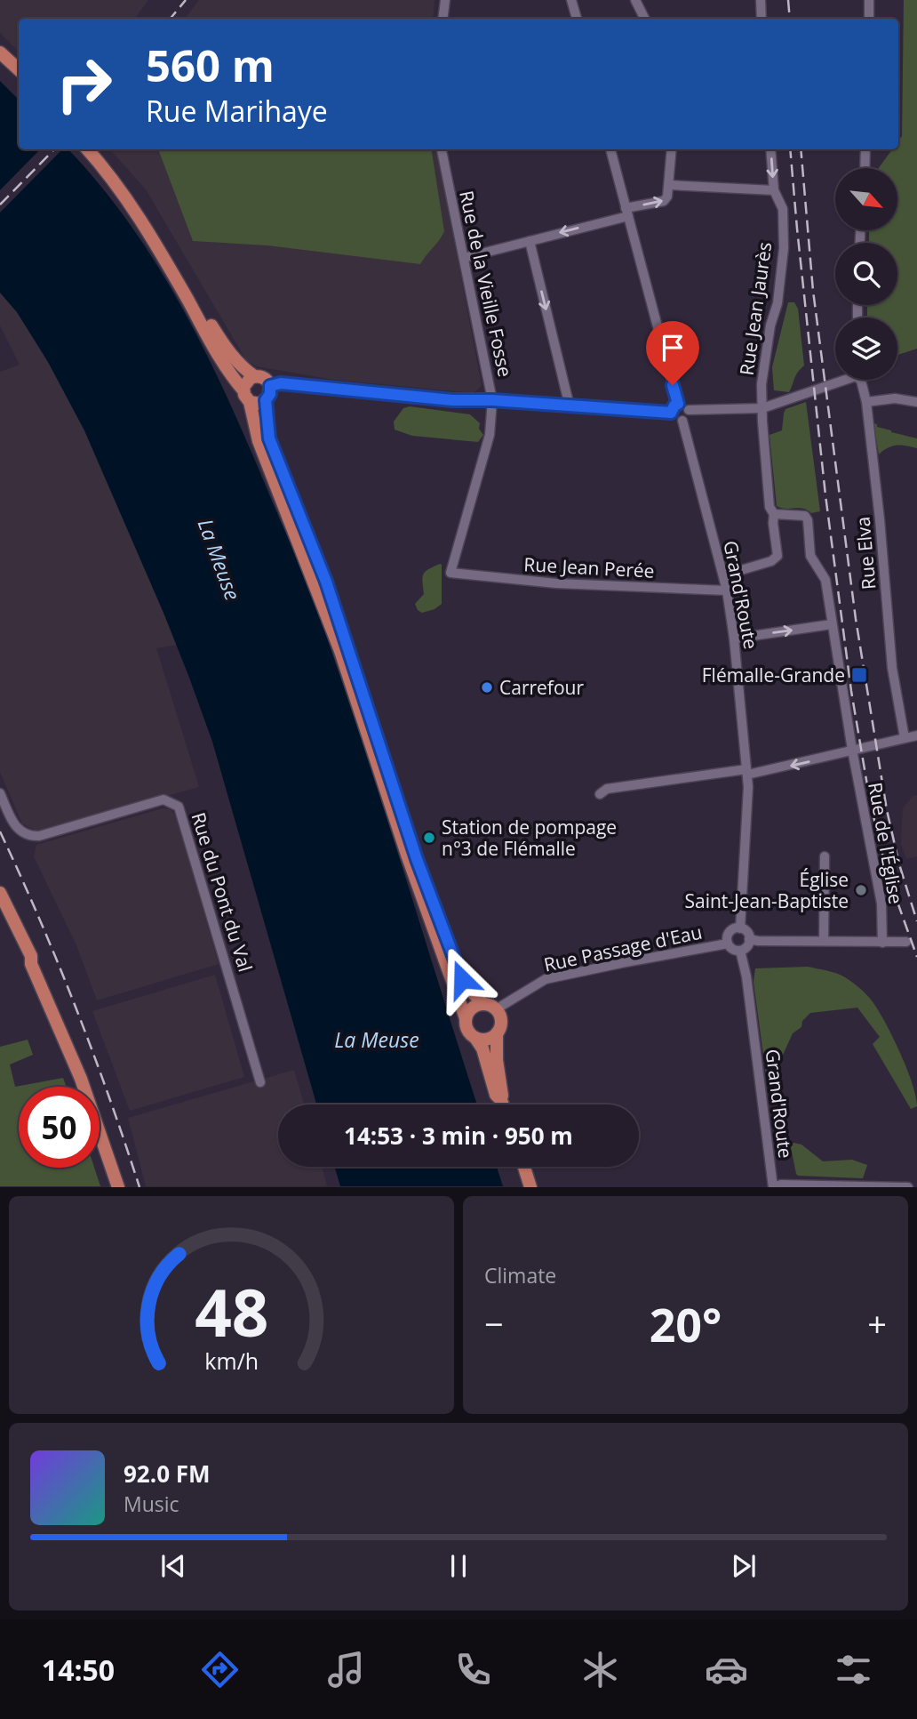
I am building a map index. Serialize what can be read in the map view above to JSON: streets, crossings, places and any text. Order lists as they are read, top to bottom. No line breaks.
{"streets":{"street":["Rue de la Vieille Fosse","Rue Jean Jaurès","Rue Elva","Rue Jean Perée","Grand'Route","Rue de l'Église","Rue du Pont du Val","Rue Passage d'Eau"]},"crossings":[["Rue de la Vieille Fosse","Rue Jean Perée"],["Rue Jean Jaurès","Grand'Route"],["Rue Jean Perée","Grand'Route"],["Grand'Route","Rue Passage d'Eau"]],"water":["La Meuse"],"places":{"transit":["Flémalle-Grande"],"other":["Carrefour","Station de pompage n°3 de Flémalle","Église Saint-Jean-Baptiste"]},"north":"bottom right","page":{"turn":["560 m","Rue Marihaye"],"limit":"50","trip":"14:53 · 3 min · 950 m","tile":"Climate","heat":["−","20°","+"],"song":["92.0 FM","Music"],"tabs":"14:50","gauge":["48","km/h"]}}
